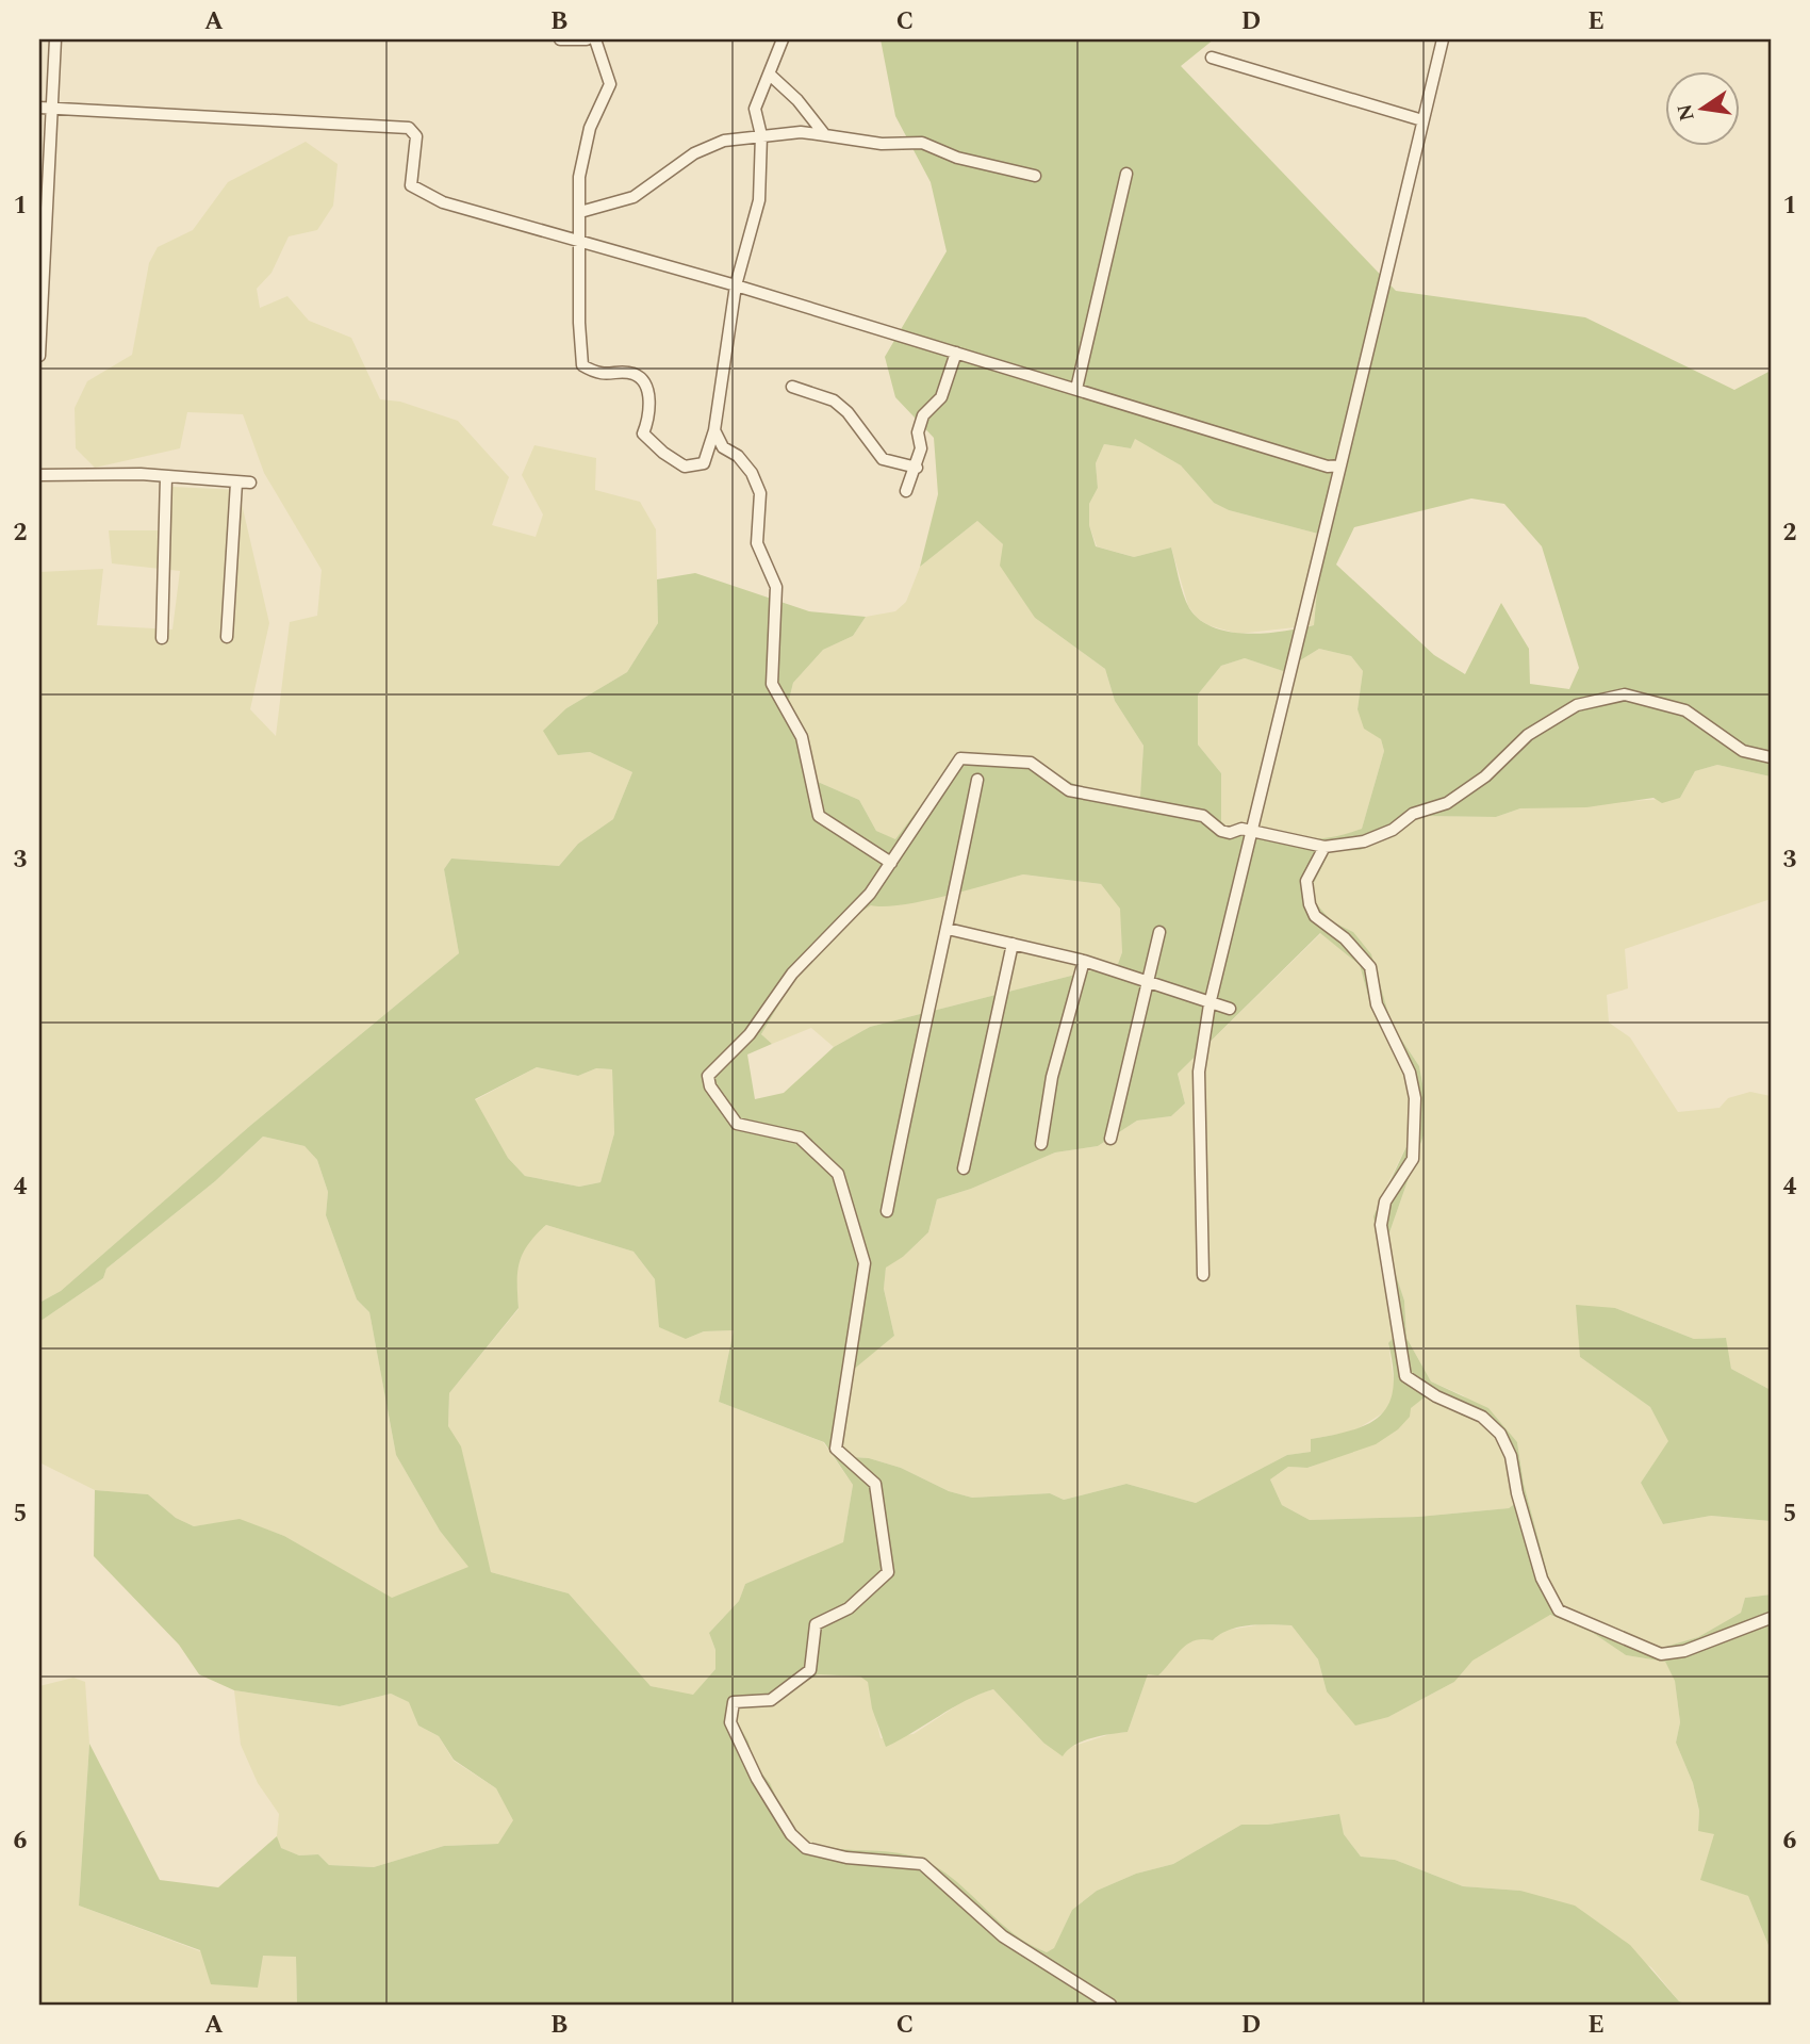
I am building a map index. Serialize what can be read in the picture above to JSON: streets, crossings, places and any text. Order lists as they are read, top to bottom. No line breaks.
{"north":"left","grid":{"columns":["A","B","C","D","E"],"rows":["1","2","3","4","5","6"]}}
